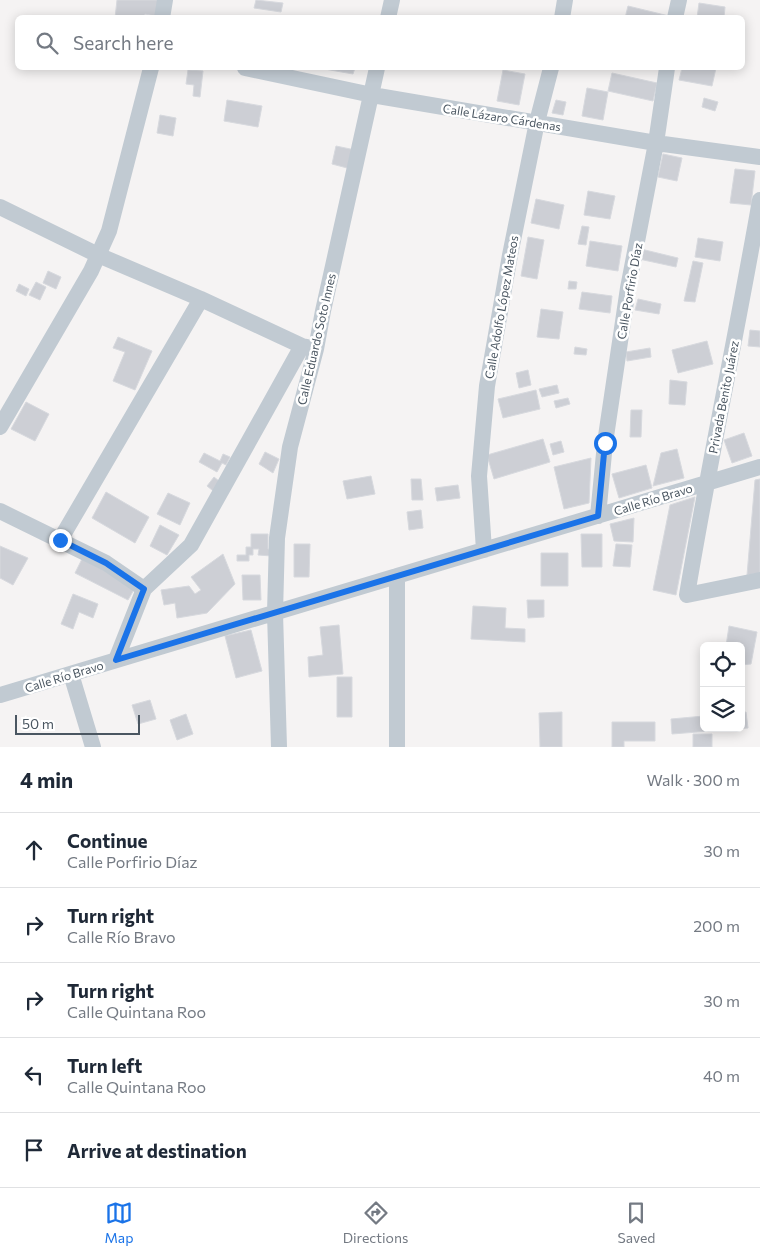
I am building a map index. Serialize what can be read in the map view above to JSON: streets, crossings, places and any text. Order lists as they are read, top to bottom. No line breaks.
{"streets":{"street":["Calle Lázaro Cárdenas","Calle Porfirio Díaz","Calle Adolfo López Mateos","Calle Eduardo Soto Innes","Privada Benito Juárez","Calle Río Bravo"]},"crossings":[["Calle Lázaro Cárdenas","Calle Porfirio Díaz"],["Calle Lázaro Cárdenas","Calle Adolfo López Mateos"],["Calle Lázaro Cárdenas","Calle Eduardo Soto Innes"],["Calle Porfirio Díaz","Calle Río Bravo"],["Calle Adolfo López Mateos","Calle Río Bravo"],["Calle Eduardo Soto Innes","Calle Río Bravo"],["Privada Benito Juárez","Calle Río Bravo"]],"scale_bar":"50 m","page":{"search":"Search here","scale":"50 m","heading":["4 min","Walk · 300 m"],"list":[["Continue","Calle Porfirio Díaz","30 m"],["Turn right","Calle Río Bravo","200 m"],["Turn right","Calle Quintana Roo","30 m"],["Turn left","Calle Quintana Roo","40 m"],"Arrive at destination"],"nav":["Map","Directions","Saved"]}}
